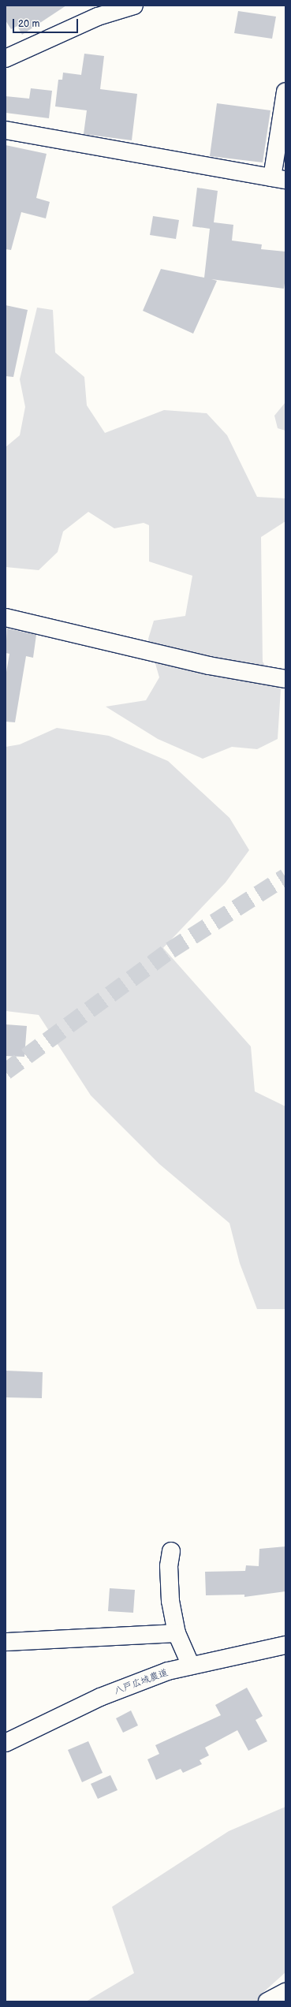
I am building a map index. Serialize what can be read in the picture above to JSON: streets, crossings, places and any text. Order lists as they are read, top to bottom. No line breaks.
{"streets":{"street":["八戸広域農道"]},"scale_bar":"20 m"}
